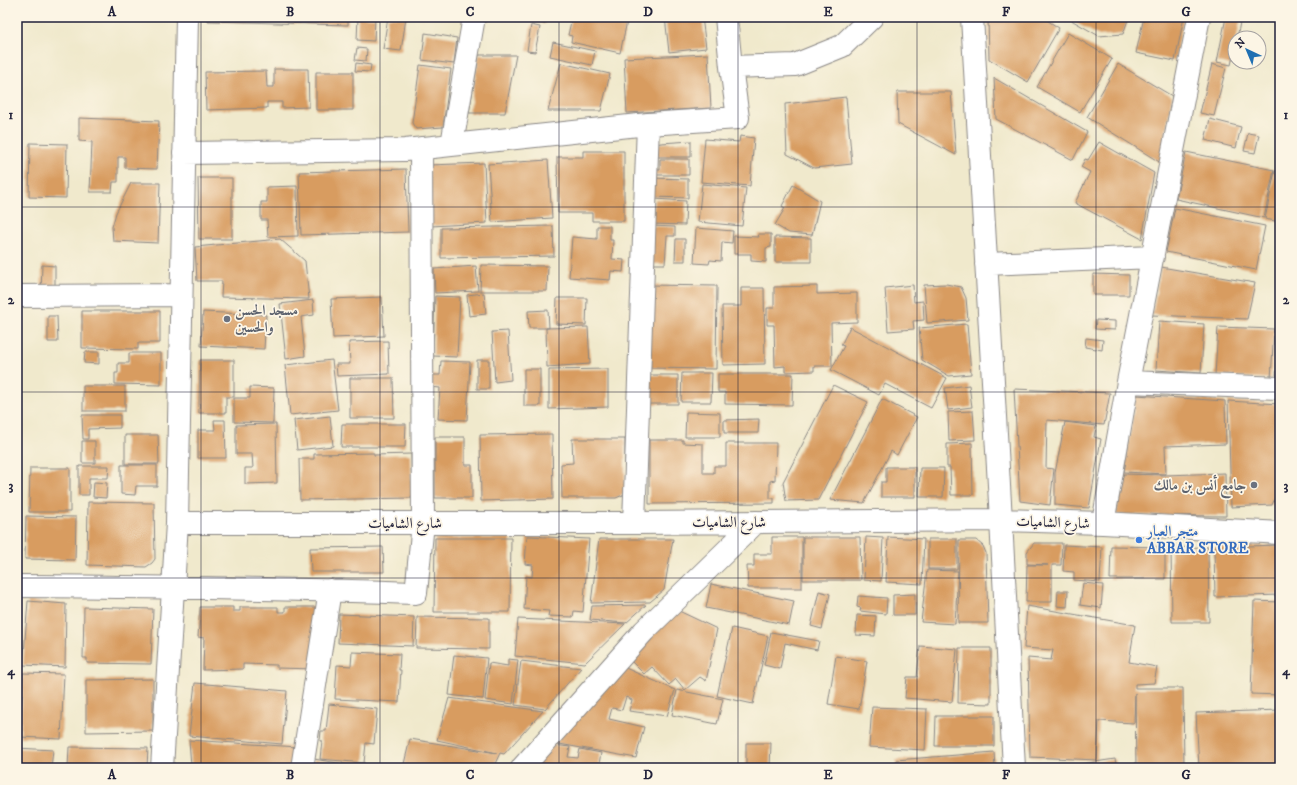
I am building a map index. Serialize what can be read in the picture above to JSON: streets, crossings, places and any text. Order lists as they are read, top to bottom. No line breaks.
{"streets":{"street":["شارع الشاميات"]},"places":["مسجد الحسن والحسين","جامع أنس بن مالك","متجر العبار ABBAR STORE"],"north":"top left","grid":{"columns":["A","B","C","D","E","F","G"],"rows":["1","2","3","4"]}}
